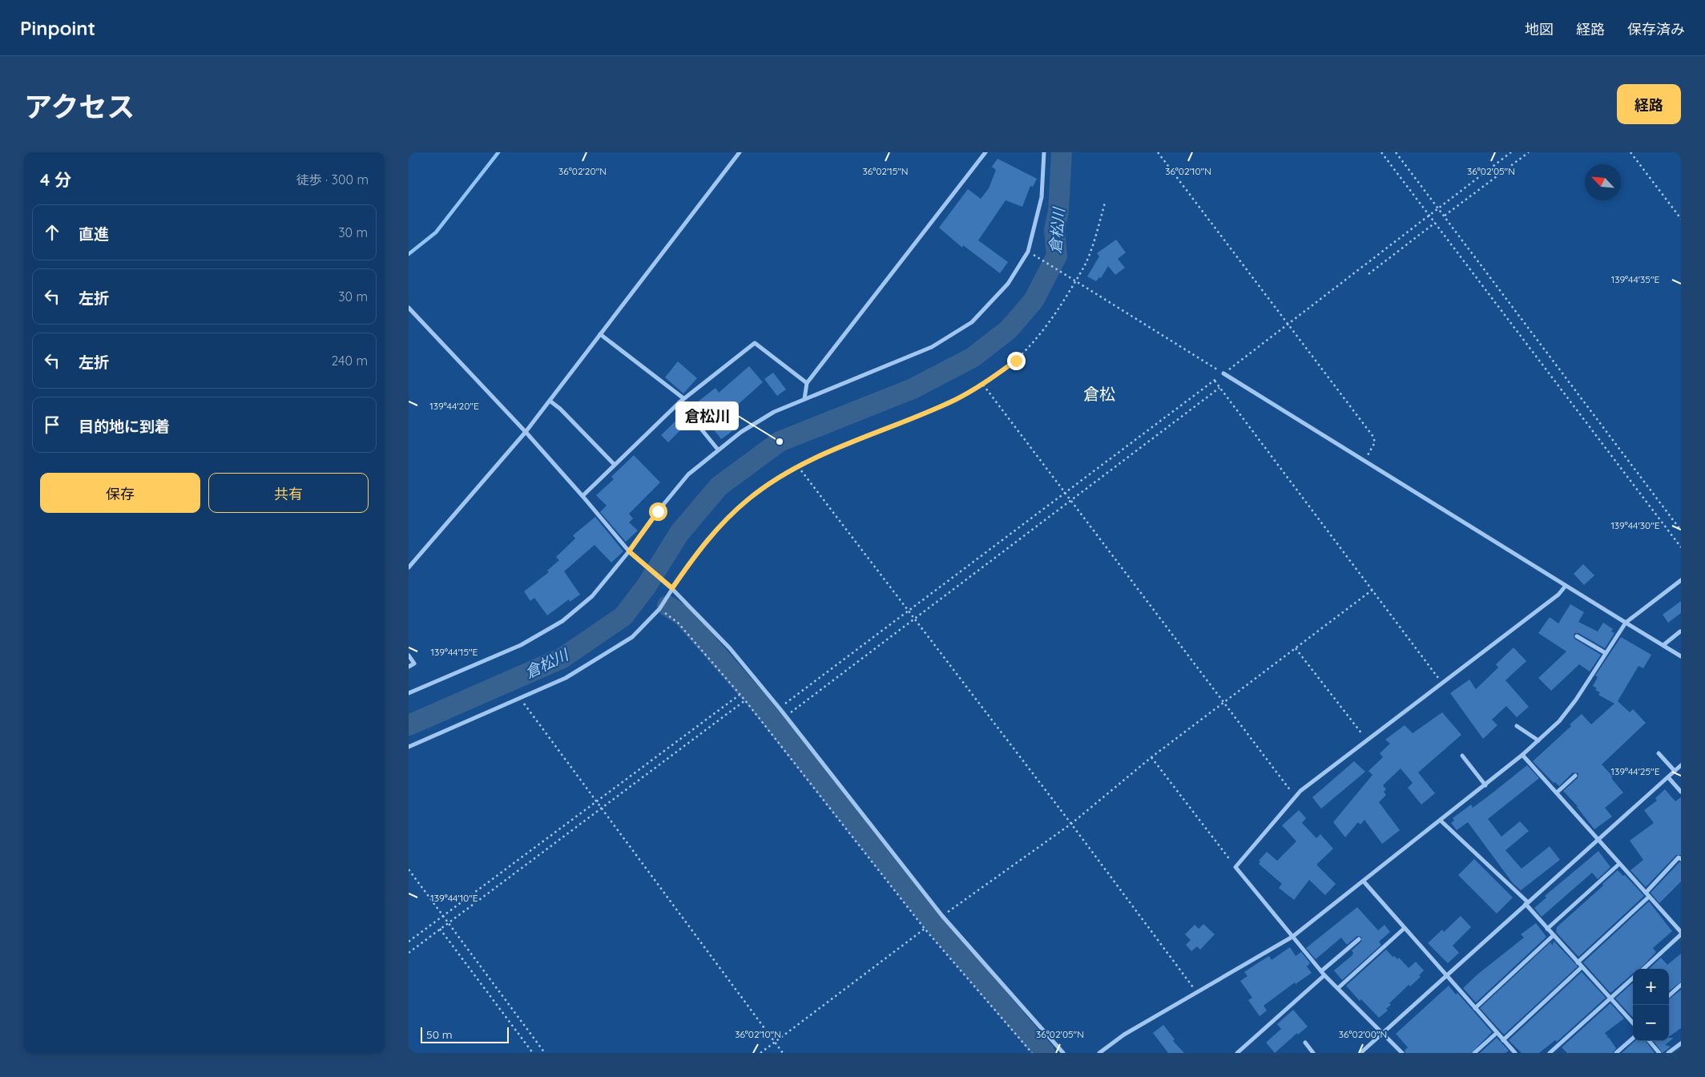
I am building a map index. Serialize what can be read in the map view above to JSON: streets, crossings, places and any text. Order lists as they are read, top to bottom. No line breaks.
{"districts":["倉松"],"water":["倉松川"],"places":["倉松川"],"scale_bar":"50 m","north":"top left","page":{"header":"Pinpoint","nav":["地図","経路","保存済み"],"title":"アクセス","buttons":["経路",["保存","共有"]],"heading":["4 分","徒歩 · 300 m"],"list":[["直進","30 m"],["左折","30 m"],["左折","240 m"],"目的地に到着"],"map_buttons":["+","−"],"scale":"50 m"},"coordinates":["36°02'20\"N","36°02'15\"N","36°02'10\"N","36°02'05\"N","139°44'35\"E","139°44'20\"E","139°44'30\"E","139°44'15\"E","139°44'25\"E","139°44'10\"E","36°02'00\"N"]}
